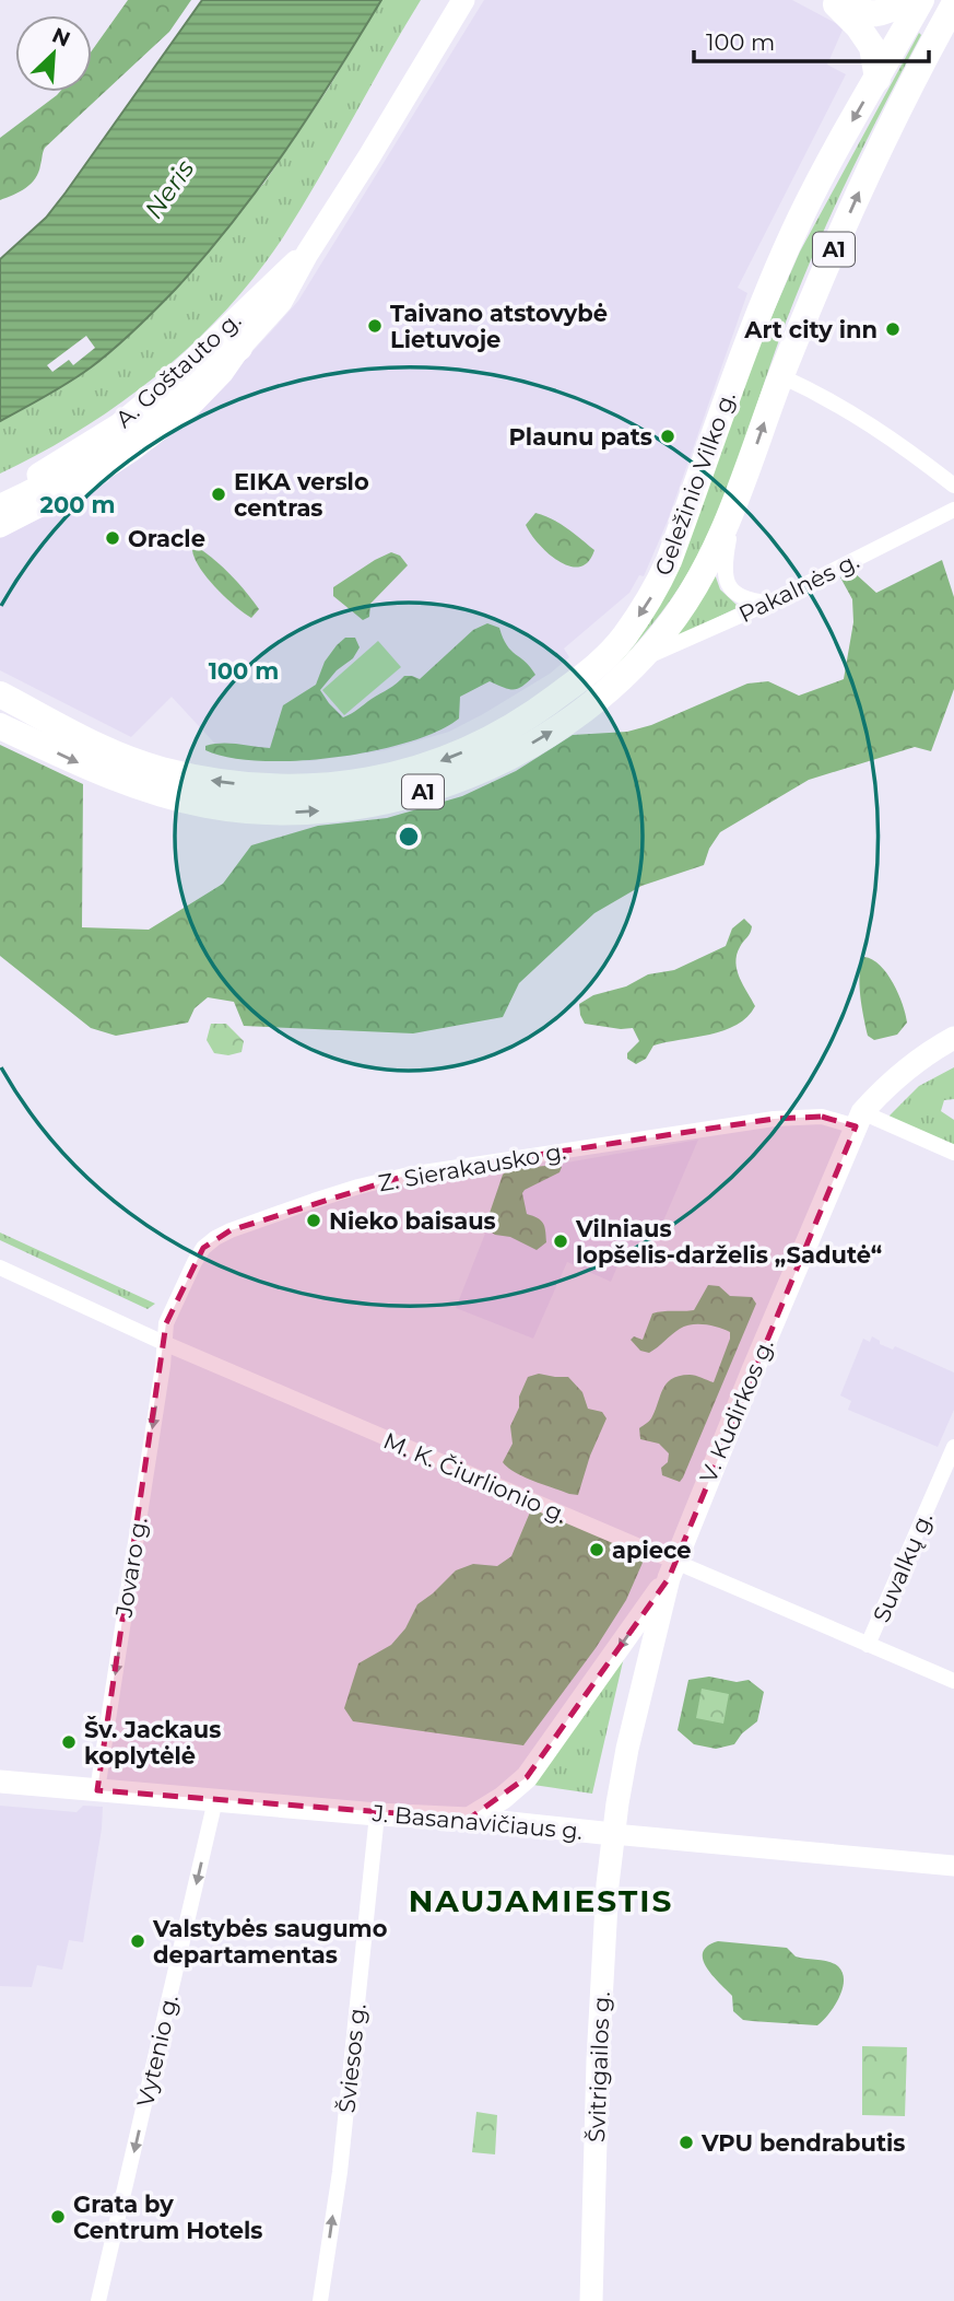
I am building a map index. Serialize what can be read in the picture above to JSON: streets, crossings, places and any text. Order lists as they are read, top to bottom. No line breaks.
{"streets":{"highway":["A1","Geležinio Vilko g."],"main road":["A. Goštauto g.","V. Kudirkos g.","J. Basanavičiaus g.","Švitrigailos g."],"street":["Pakalnės g.","Z. Sierakausko g.","M. K. Čiurlionio g.","Jovaro g.","Suvalkų g.","Vytenio g.","Šviesos g."]},"crossings":[["Geležinio Vilko g.","Pakalnės g."],["Z. Sierakausko g.","V. Kudirkos g."],["Z. Sierakausko g.","M. K. Čiurlionio g."],["Z. Sierakausko g.","Jovaro g."],["V. Kudirkos g.","M. K. Čiurlionio g."],["V. Kudirkos g.","J. Basanavičiaus g."],["V. Kudirkos g.","Švitrigailos g."],["M. K. Čiurlionio g.","Jovaro g."],["M. K. Čiurlionio g.","Suvalkų g."],["Jovaro g.","J. Basanavičiaus g."],["J. Basanavičiaus g.","Vytenio g."],["J. Basanavičiaus g.","Šviesos g."],["J. Basanavičiaus g.","Švitrigailos g."]],"one_way":["Jovaro g.","Vytenio g.","Šviesos g."],"districts":["NAUJAMIESTIS"],"water":["Neris"],"places":["Taivano atstovybė Lietuvoje","Art city inn","Plaunu pats","EIKA verslo centras","Oracle","Nieko baisaus","Vilniaus lopšelis-darželis „Sadutė“","apiece","Šv. Jackaus koplytėlė","Valstybės saugumo departamentas","VPU bendrabutis","Grata by Centrum Hotels"],"scale_bar":"100 m","north":"top right","rings":["200 m","100 m"]}
